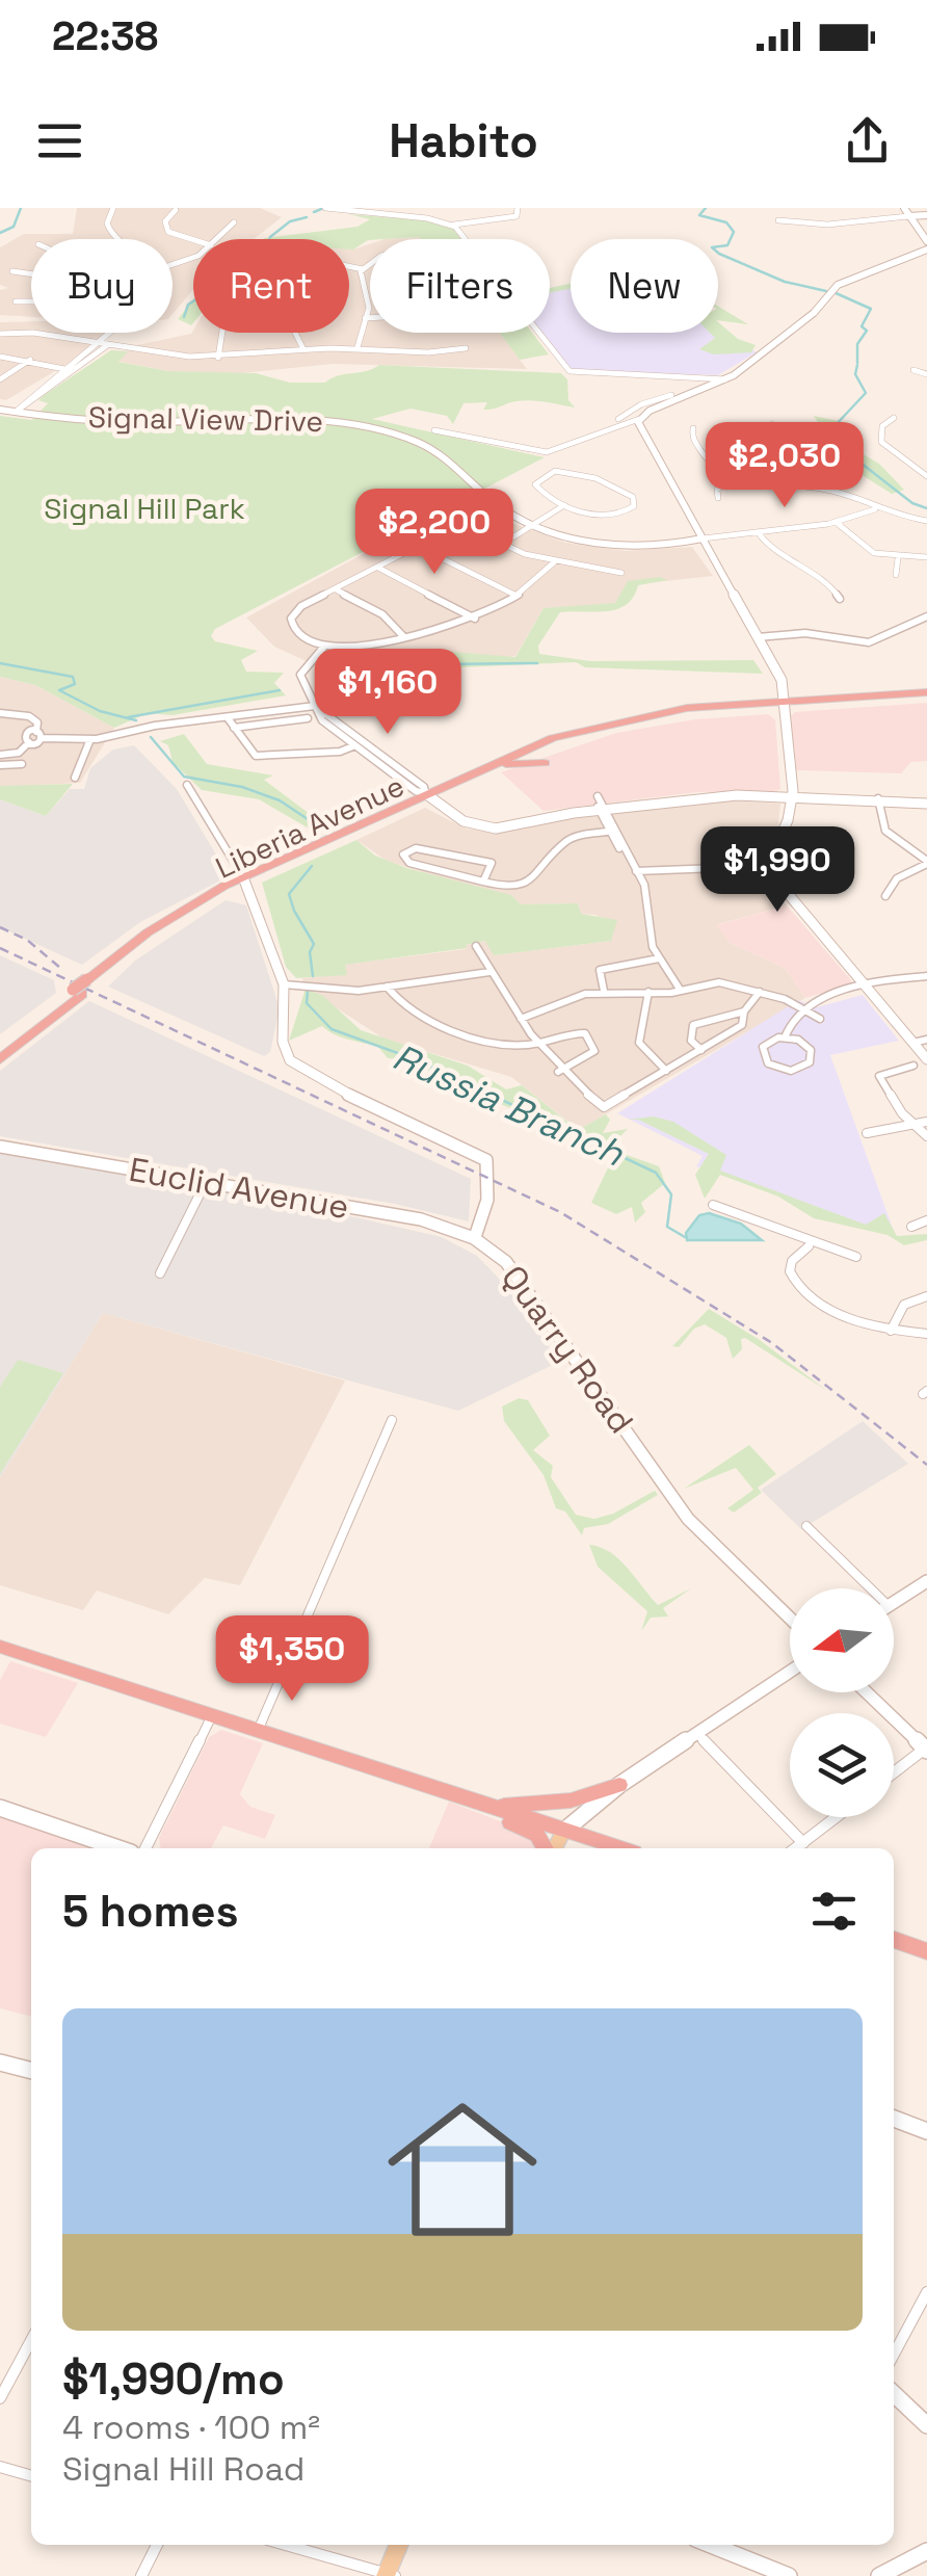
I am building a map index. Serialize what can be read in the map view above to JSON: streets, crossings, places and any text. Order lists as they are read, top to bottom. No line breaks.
{"streets":{"highway":["Liberia Avenue"],"main road":["Signal View Drive","Euclid Avenue","Quarry Road"]},"crossings":[["Liberia Avenue","Quarry Road"],["Euclid Avenue","Quarry Road"]],"water":["Russia Branch"],"parks":["Signal Hill Park"],"north":"left","page":{"status":"22:38","header":"Habito","chip":["Buy","Rent","Filters","New"],"price":["$2,030","$2,200","$1,160","$1,990","$1,350"],"heading":"5 homes","list":[{"name":"$1,990/mo","note":"4 rooms · 100 m² · Signal Hill Road"}]}}
